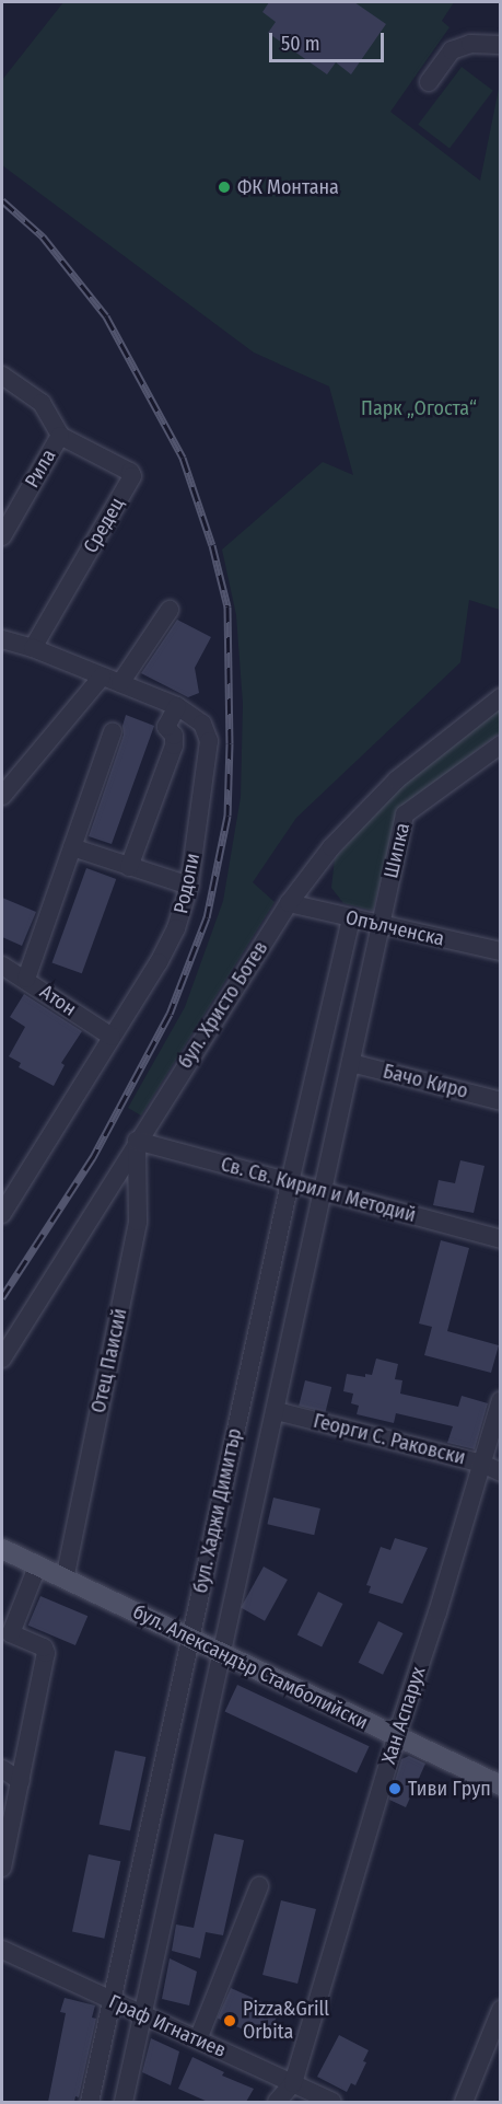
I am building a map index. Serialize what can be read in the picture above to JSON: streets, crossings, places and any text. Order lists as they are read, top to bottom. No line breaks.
{"streets":{"main road":["бул. Александър Стамболийски"],"street":["Рила","Средец","Шипка","Родопи","Опълченска","Атон","бул. Христо Ботев","Бачо Киро","Св. Св. Кирил и Методий","Отец Паисий","Георги С. Раковски","бул. Хаджи Димитър","Хан Аспарух","Граф Игнатиев"]},"crossings":[["Рила","Средец"],["Средец","Родопи"],["Шипка","Опълченска"],["Шипка","бул. Хаджи Димитър"],["Родопи","Атон"],["Опълченска","бул. Христо Ботев"],["Опълченска","бул. Хаджи Димитър"],["бул. Христо Ботев","Св. Св. Кирил и Методий"],["бул. Христо Ботев","Отец Паисий"],["Бачо Киро","бул. Хаджи Димитър"],["Св. Св. Кирил и Методий","Отец Паисий"],["Св. Св. Кирил и Методий","бул. Хаджи Димитър"],["Отец Паисий","бул. Александър Стамболийски"],["Георги С. Раковски","бул. Хаджи Димитър"],["Георги С. Раковски","Хан Аспарух"],["бул. Хаджи Димитър","бул. Александър Стамболийски"],["бул. Хаджи Димитър","Граф Игнатиев"],["бул. Александър Стамболийски","Хан Аспарух"],["Хан Аспарух","Граф Игнатиев"]],"parks":["Парк „Огоста“"],"places":["ФК Монтана","Тиви Груп","Pizza&Grill Orbita"],"scale_bar":"50 m"}
